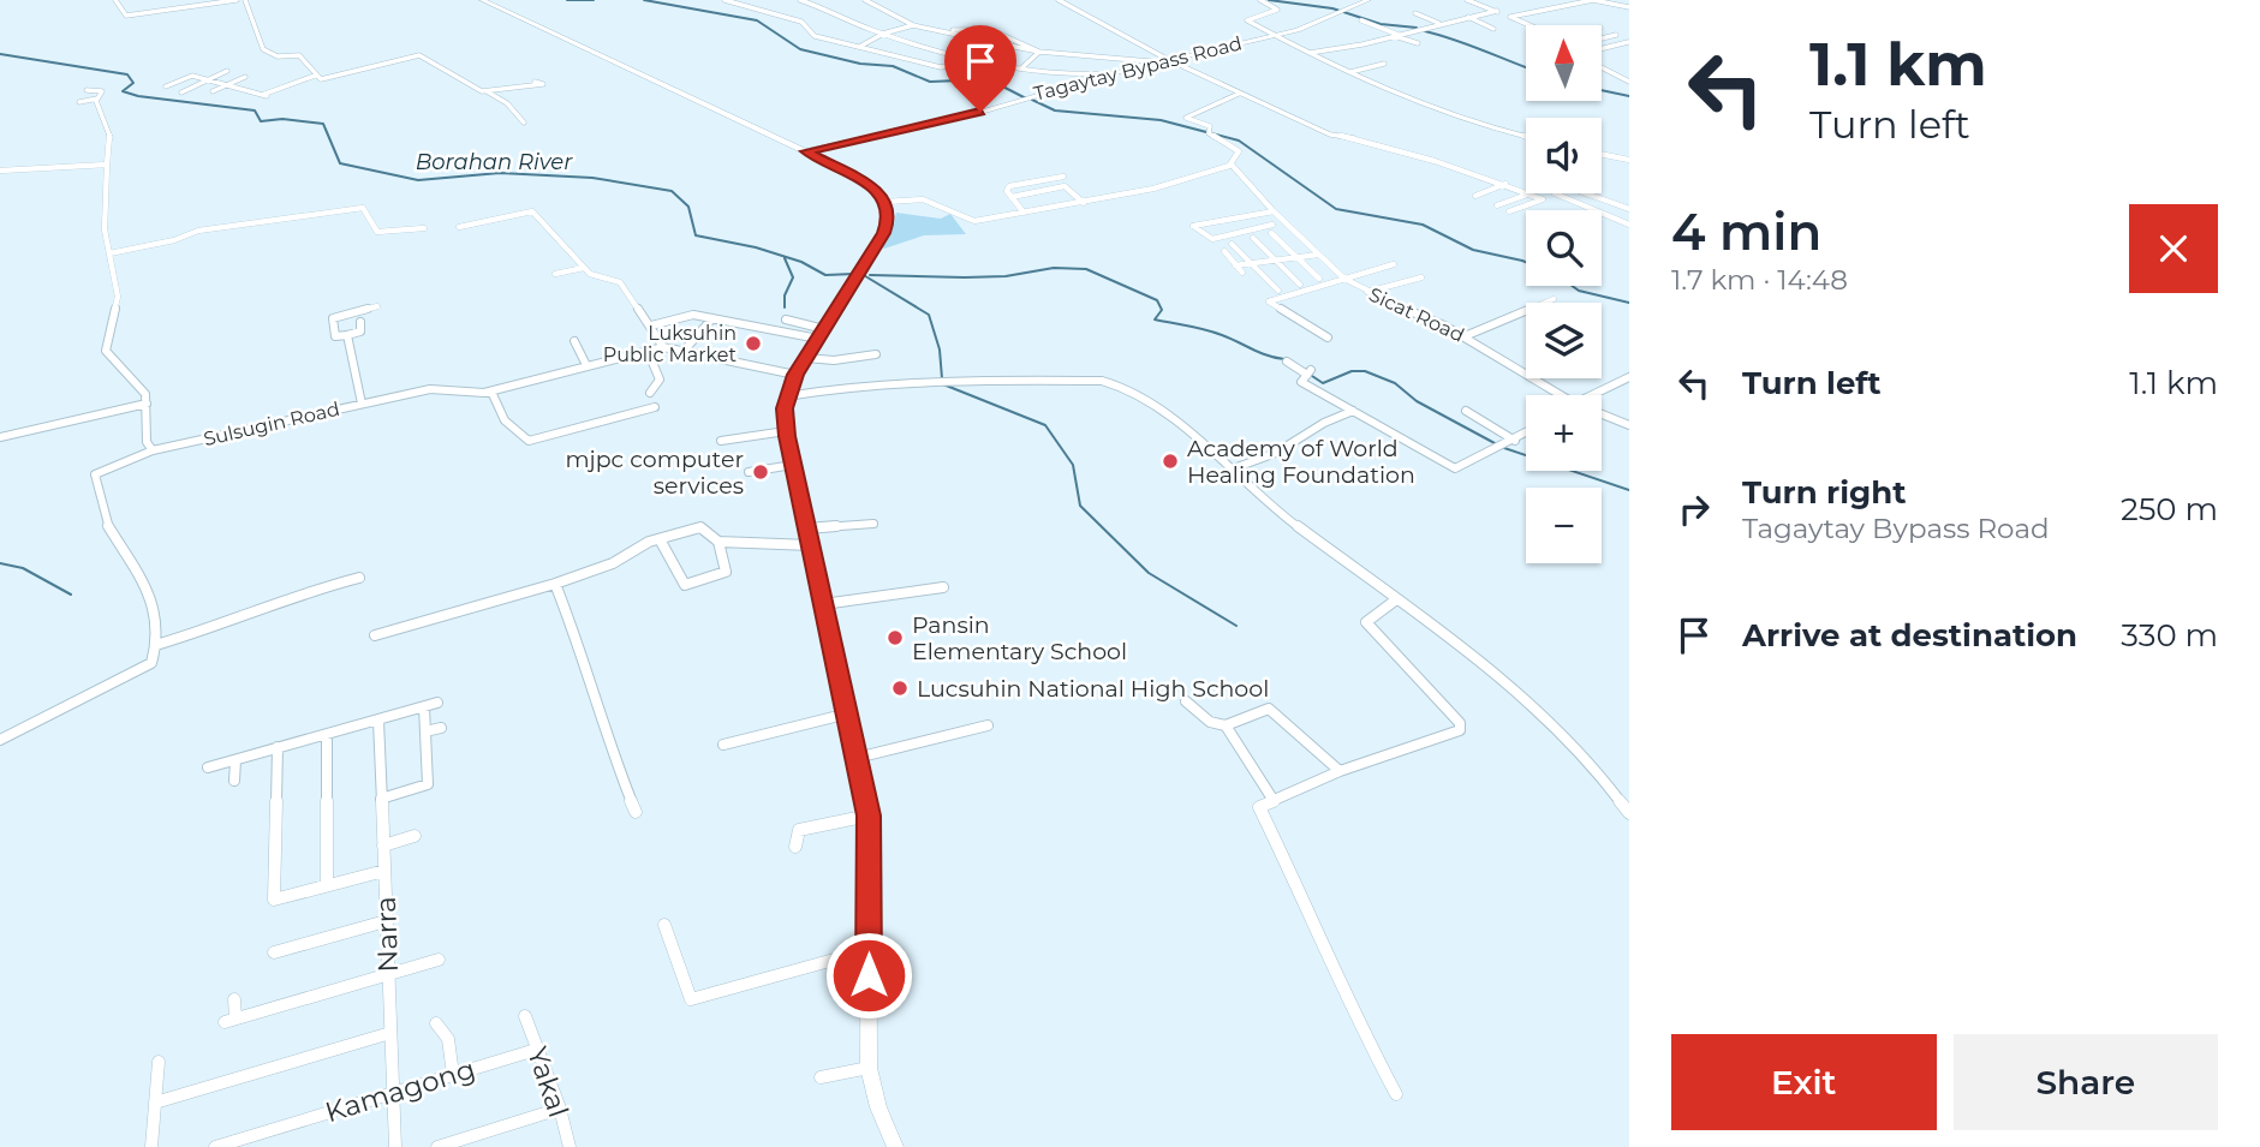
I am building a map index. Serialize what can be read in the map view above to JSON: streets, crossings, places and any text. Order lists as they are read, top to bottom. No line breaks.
{"streets":{"main road":["Tagaytay Bypass Road"],"street":["Sicat Road","Sulsugin Road","Narra","Yakal","Kamagong"]},"crossings":[["Narra","Kamagong"],["Yakal","Kamagong"]],"water":["Borahan River"],"places":["Luksuhin Public Market","Academy of World Healing Foundation","mjpc computer services","Pansin Elementary School","Lucsuhin National High School"],"north":"top","page":{"turn":["1.1 km","Turn left"],"map_buttons":["+","−"],"heading":["4 min","1.7 km · 14:48"],"list":[{"name":"Turn left","value":"1.1 km"},{"name":"Turn right","note":"Tagaytay Bypass Road","value":"250 m"},{"name":"Arrive at destination","value":"330 m"}],"buttons":["Exit","Share"]}}
